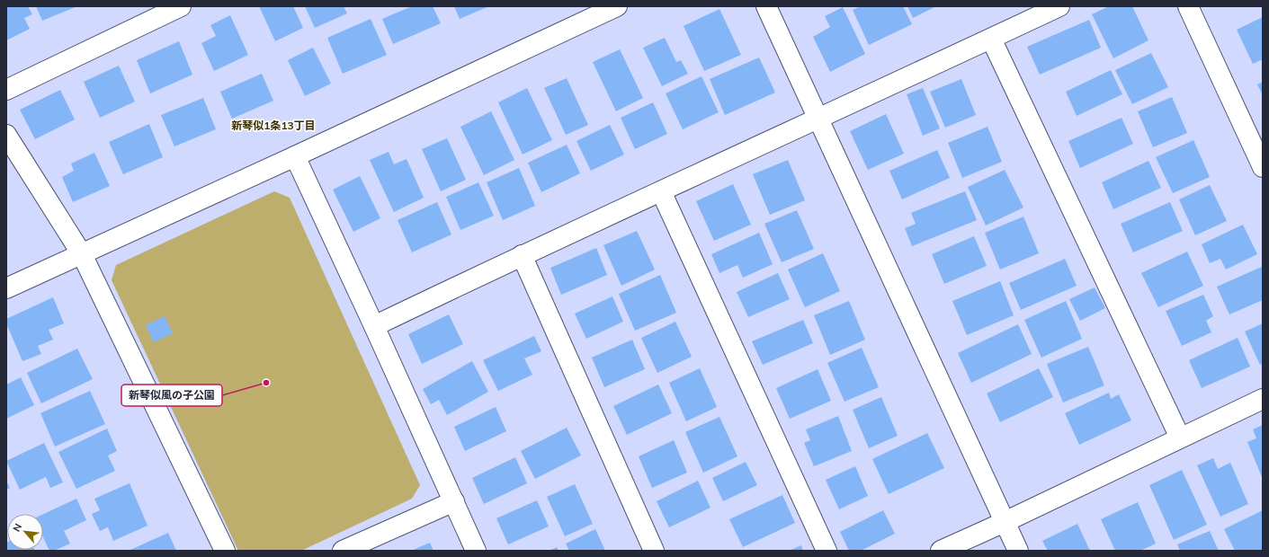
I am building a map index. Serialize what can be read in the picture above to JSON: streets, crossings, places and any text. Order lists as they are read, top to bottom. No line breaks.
{"districts":["新琴似1条13丁目"],"places":["新琴似風の子公園"],"north":"top left"}
